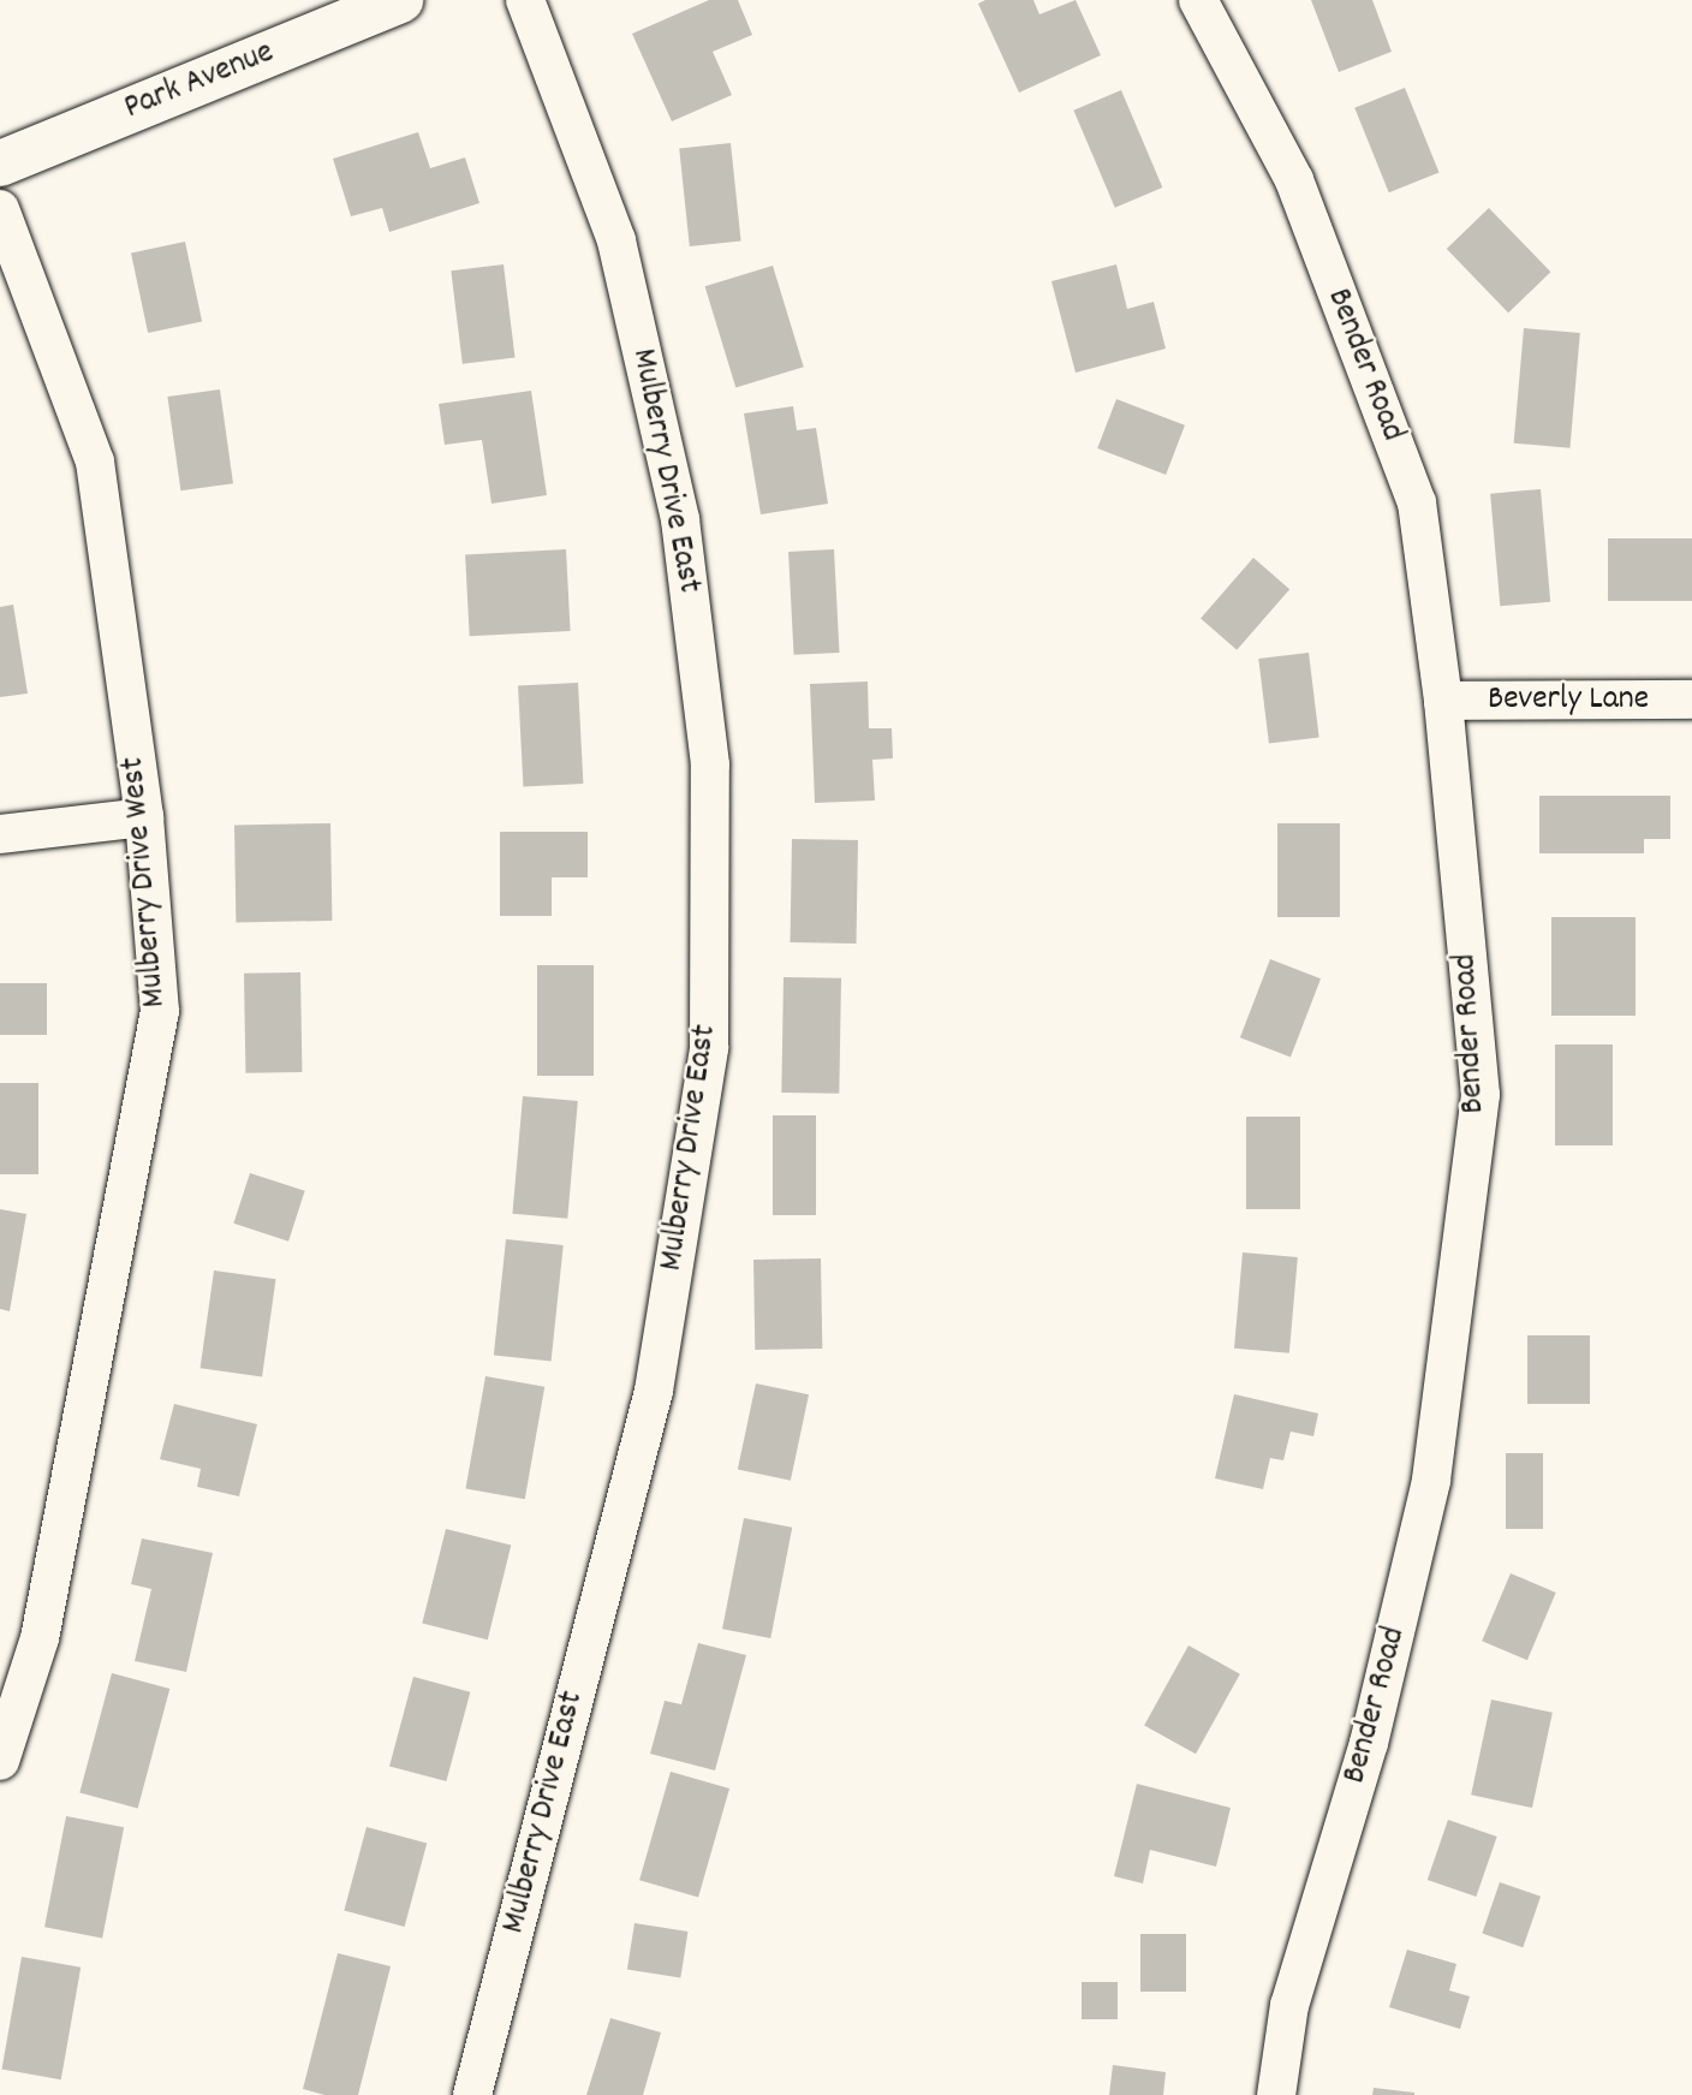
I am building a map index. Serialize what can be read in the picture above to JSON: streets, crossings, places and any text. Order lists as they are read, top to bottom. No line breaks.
{"streets":{"street":["Park Avenue","Bender Road","Mulberry Drive East","Beverly Lane","Mulberry Drive West"]},"crossings":[["Bender Road","Beverly Lane"]]}
